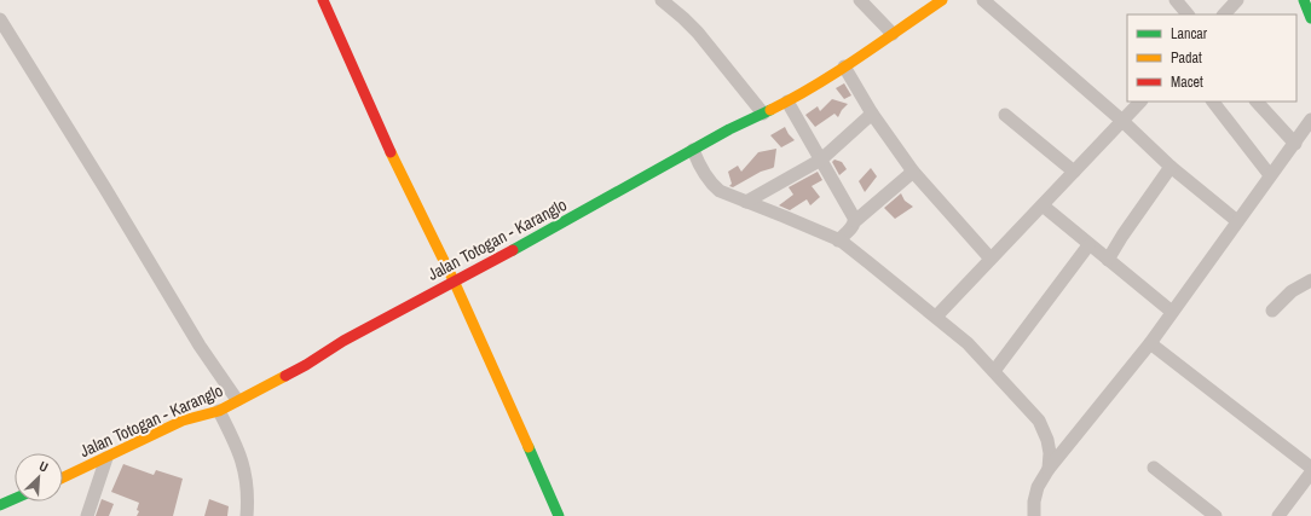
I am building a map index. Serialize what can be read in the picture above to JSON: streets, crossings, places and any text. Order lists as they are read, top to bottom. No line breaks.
{"streets":{"main road":["Jalan Totogan - Karanglo"]},"legend":["Lancar","Padat","Macet"],"north":"top right"}
